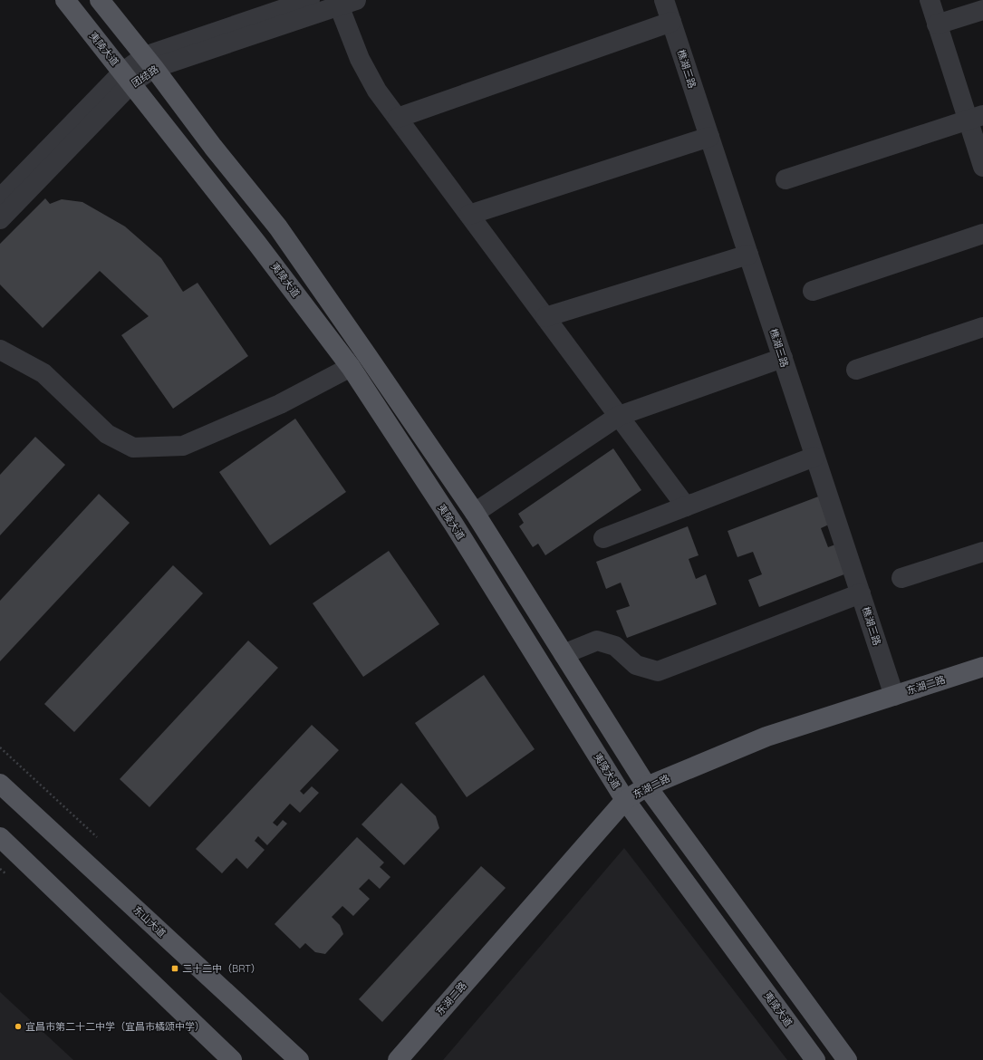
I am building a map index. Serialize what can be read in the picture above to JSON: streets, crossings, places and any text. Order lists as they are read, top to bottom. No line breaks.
{"streets":{"main road":["夷陵大道","东湖二路","东山大道"],"street":["樵湖三路","团结路"]},"crossings":[["夷陵大道","团结路"],["夷陵大道","东湖二路"],["樵湖三路","东湖二路"]],"places":{"transit":["二十二中（BRT）"],"other":["宜昌市第二十二中学（宜昌市橘颂中学）"]}}
